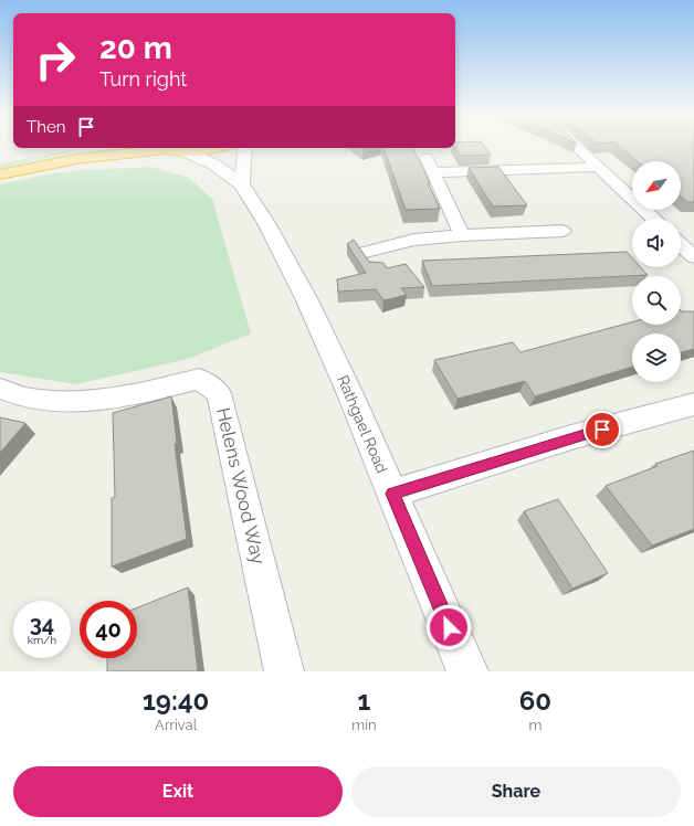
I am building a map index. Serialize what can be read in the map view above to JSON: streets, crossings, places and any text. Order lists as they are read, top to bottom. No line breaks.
{"streets":{"street":["Rathgael Road","Helens Wood Way"]},"north":"bottom left","page":{"turn":["20 m","Turn right"],"then":"Then","speed":"34 km/h","limit":"40","eta":["19:40","Arrival","1","min","60","m"],"buttons":["Exit","Share"]}}
